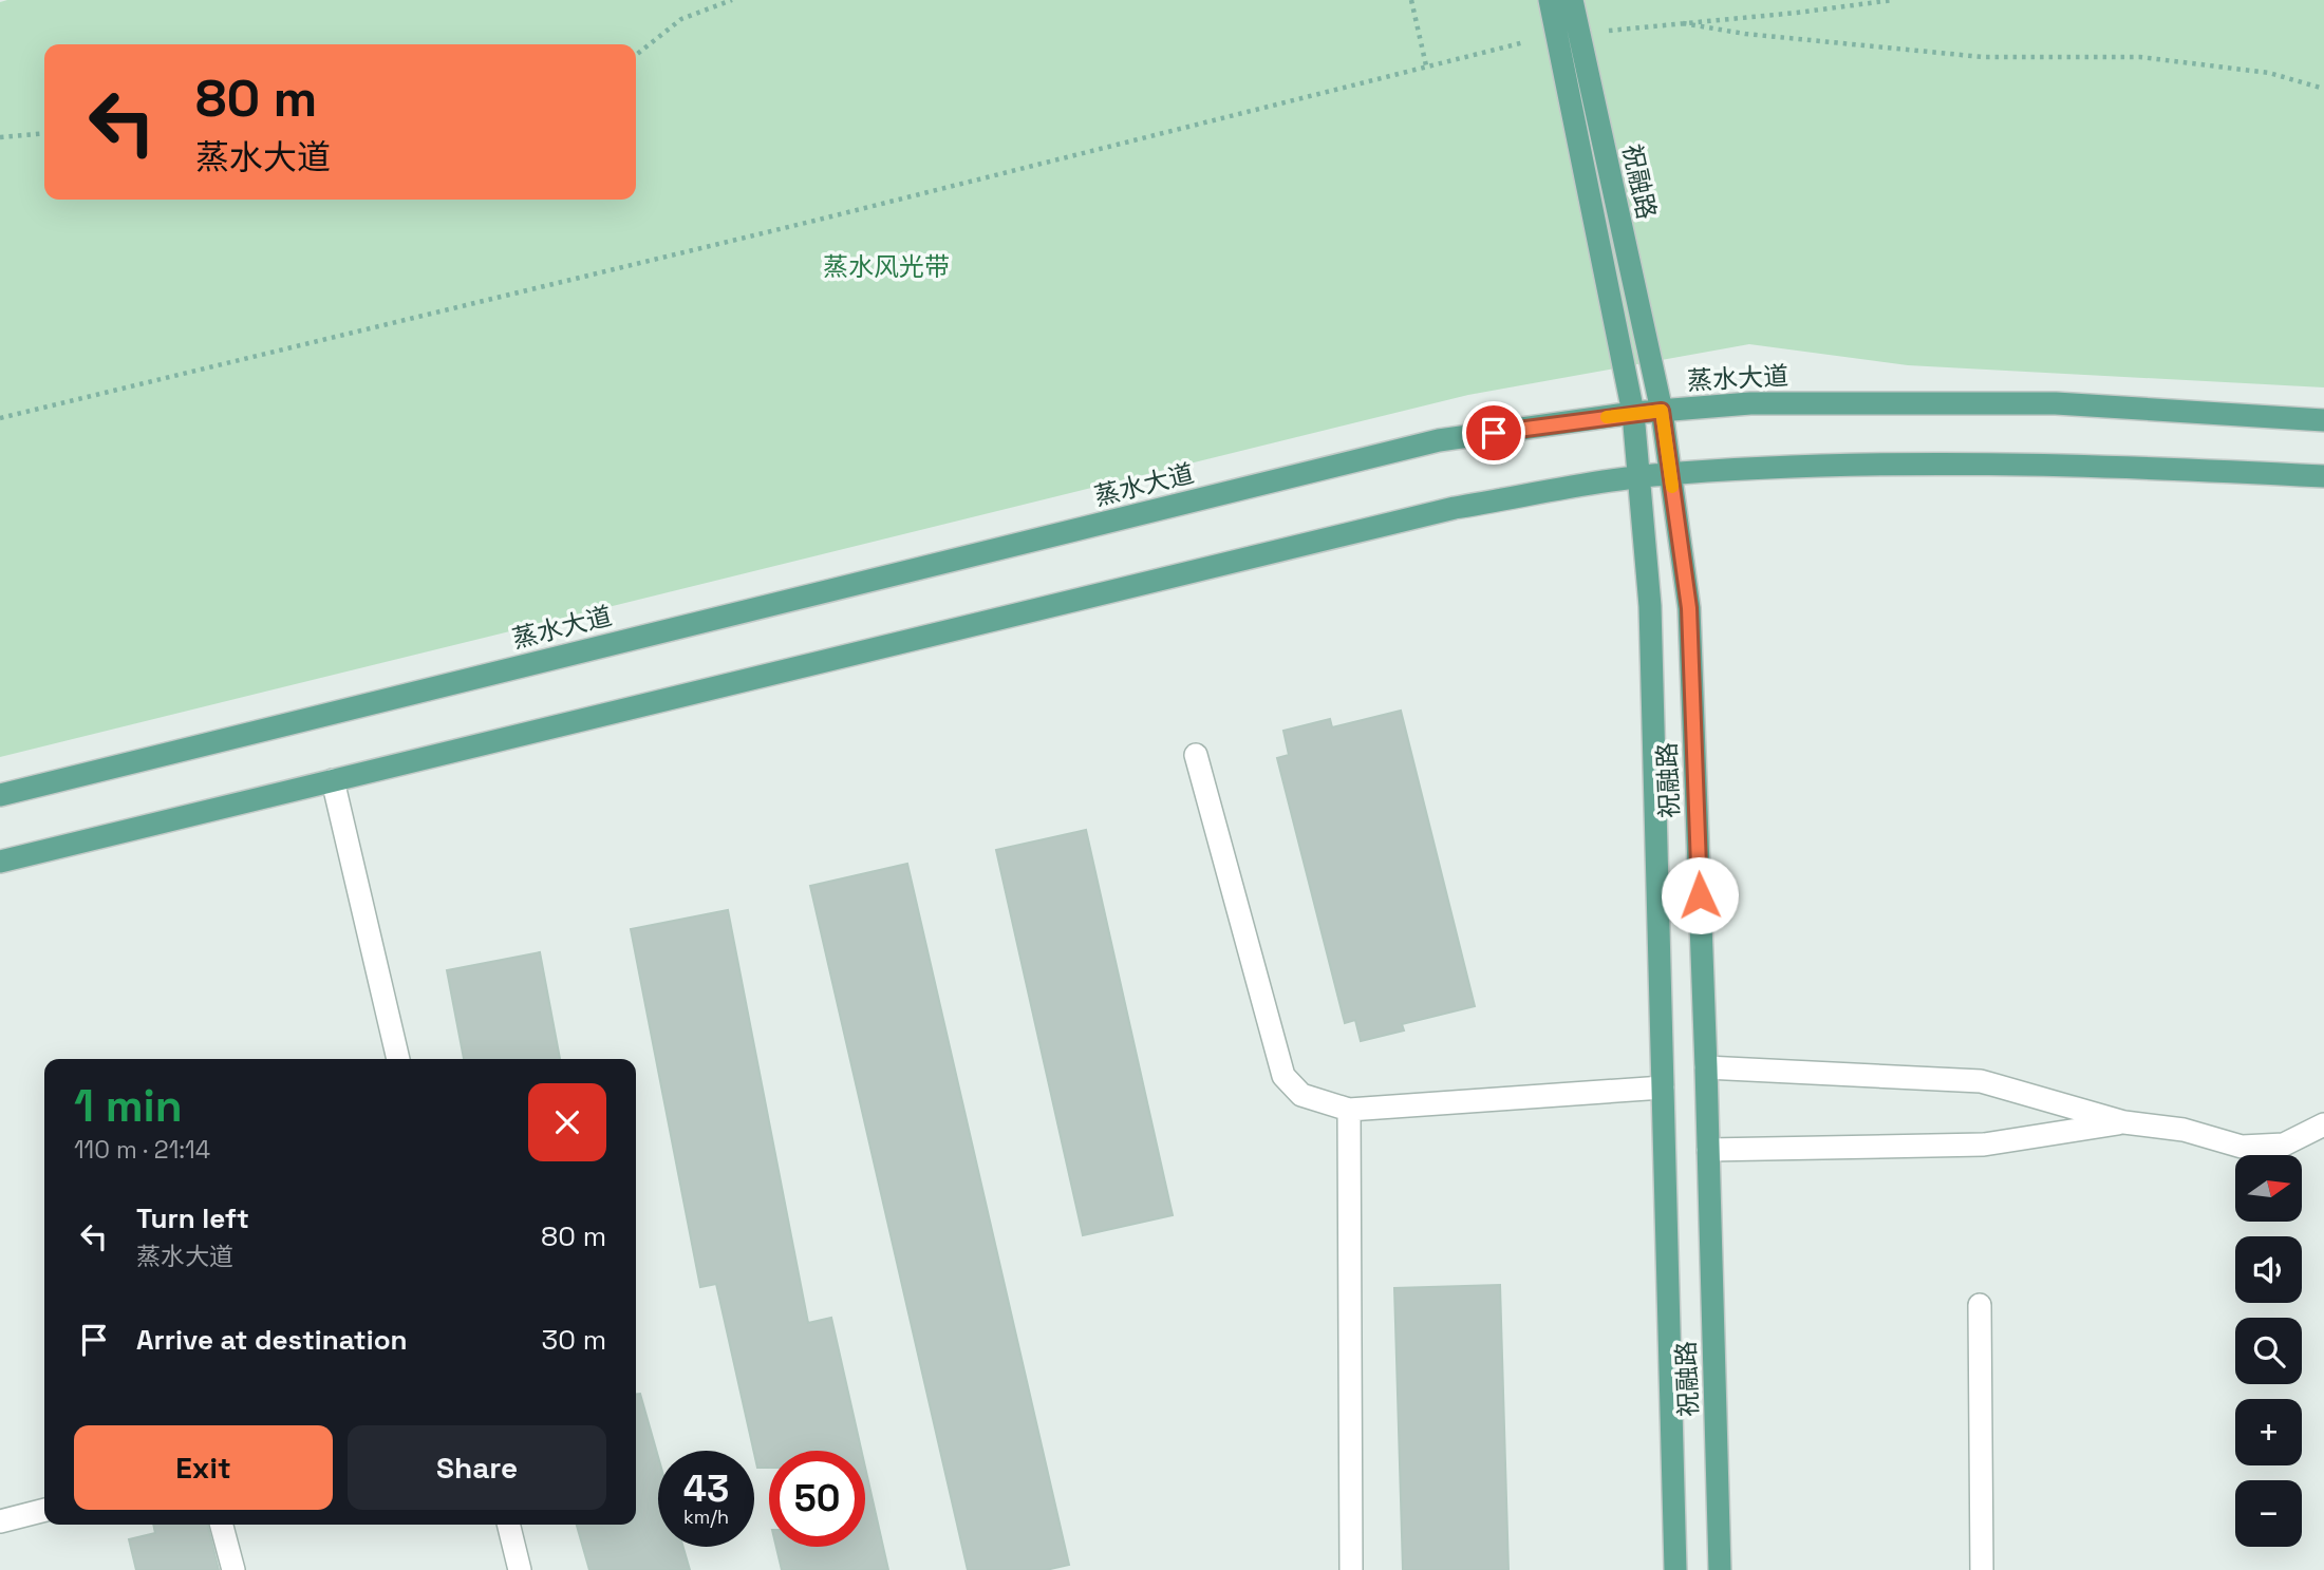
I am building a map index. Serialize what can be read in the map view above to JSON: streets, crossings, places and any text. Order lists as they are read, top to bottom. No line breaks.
{"streets":{"main road":["祝融路","蒸水大道"]},"crossings":[["祝融路","蒸水大道"]],"parks":["蒸水风光带"],"north":"right","page":{"turn":["80 m","蒸水大道"],"heading":["1 min","110 m · 21:14"],"map_buttons":["+","−"],"list":[{"name":"Turn left","note":"蒸水大道","value":"80 m"},{"name":"Arrive at destination","value":"30 m"}],"buttons":["Exit","Share"],"speed":"43 km/h","limit":"50"}}
